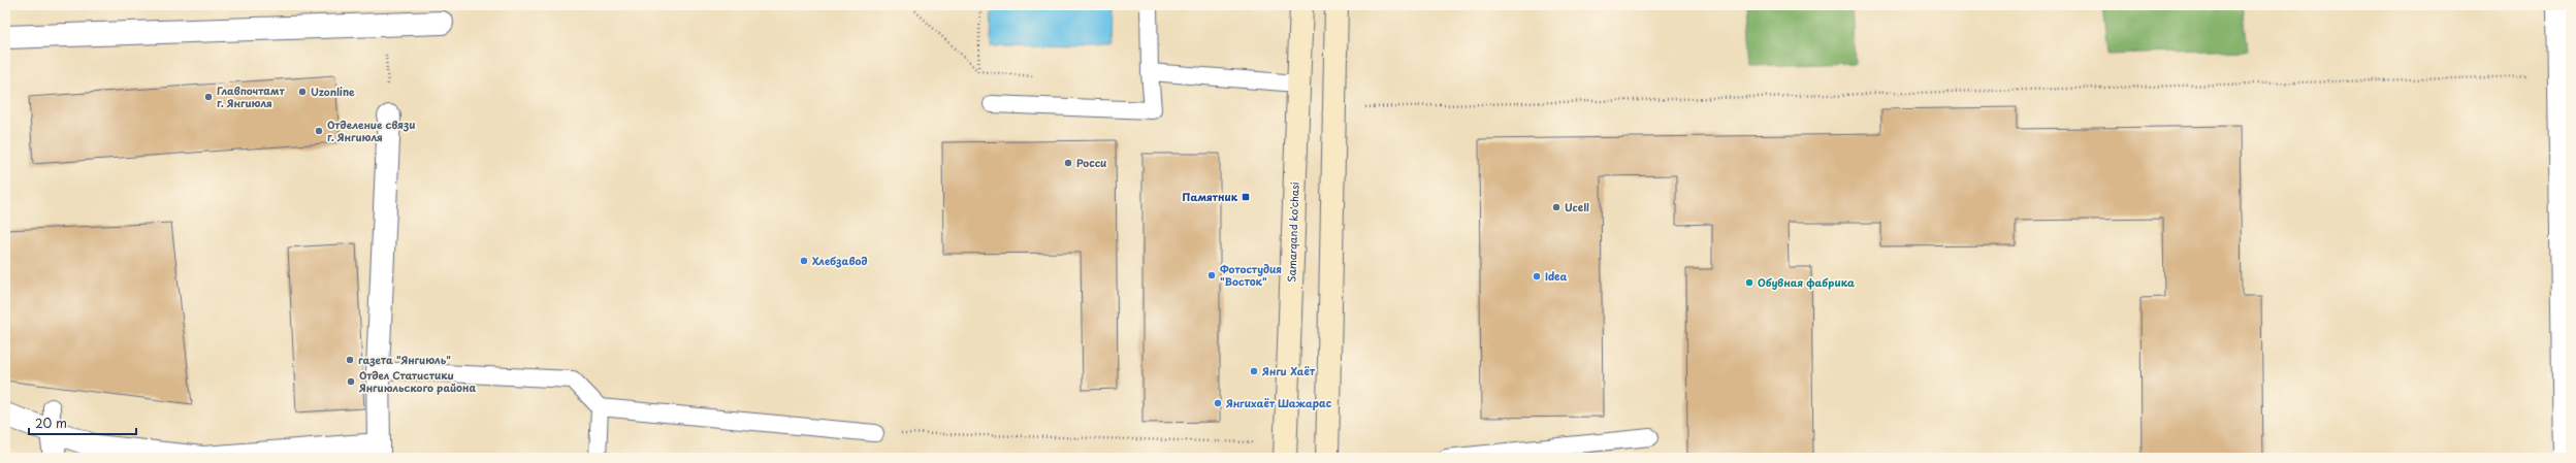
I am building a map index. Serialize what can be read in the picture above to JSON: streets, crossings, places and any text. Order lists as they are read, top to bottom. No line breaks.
{"streets":{"main road":["Samarqand ko'chasi"]},"places":{"other":["Uzonline","Главпочтамт г. Янгиюля","Отделение связи г. Янгиюля","Росси","Ucell","Хлебзавод","Фотостудия \"Восток\"","Idea","Обувная фабрика","газета \"Янгиюль\"","Янги Хаёт","Отдел Статистики Янгиюльского района","Янгихаёт Шажарас"],"transit":["Памятник"]},"scale_bar":"20 m"}
